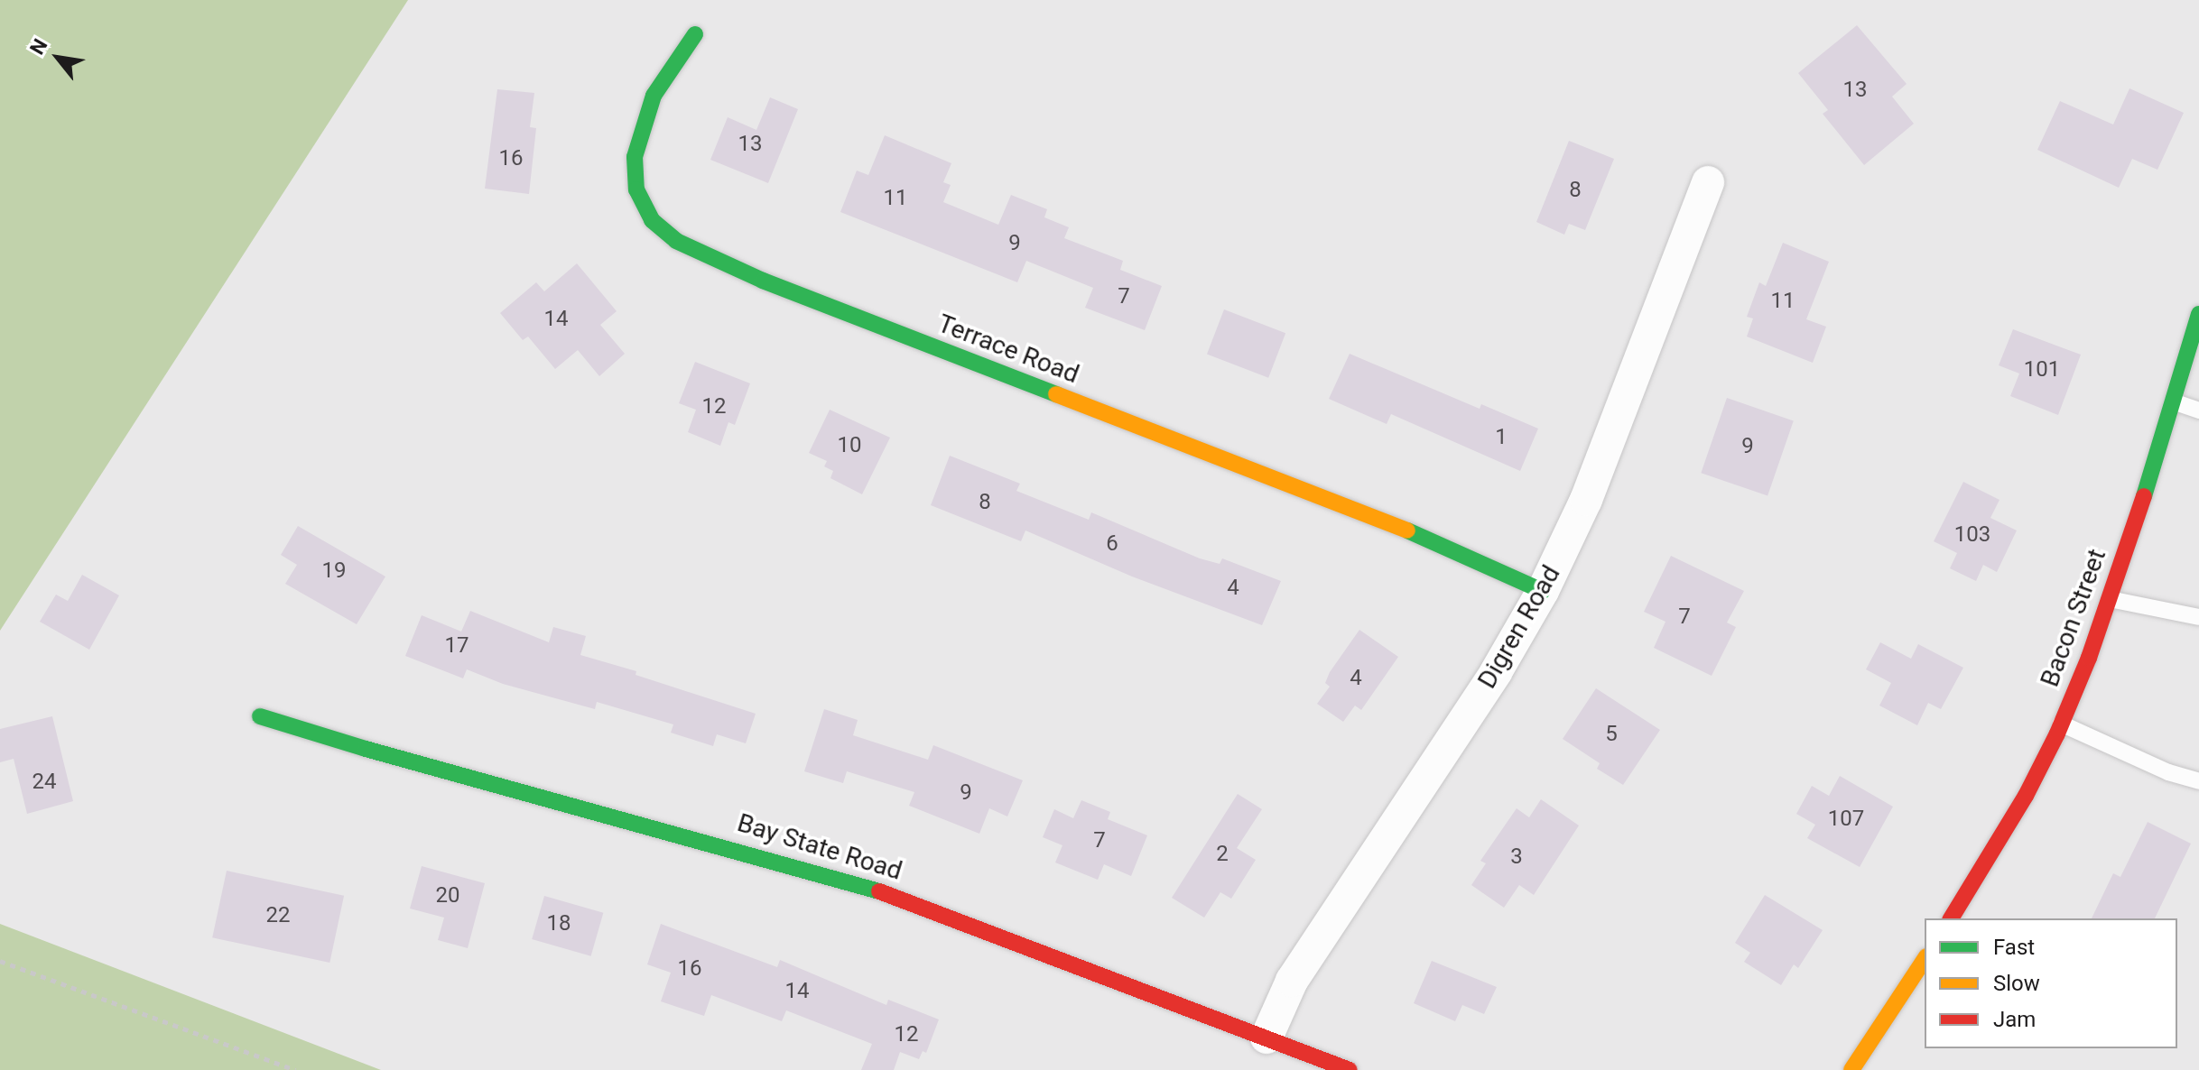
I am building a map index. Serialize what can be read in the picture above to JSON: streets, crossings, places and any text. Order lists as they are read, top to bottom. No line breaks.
{"streets":{"street":["Terrace Road","Bacon Street","Digren Road","Bay State Road"]},"crossings":[["Terrace Road","Digren Road"],["Digren Road","Bay State Road"]],"house_numbers":["13","13","16","8","11","9","7","11","14","101","12","1","10","9","8","103","6","19","4","7","17","4","5","24","9","107","7","2","3","20","22","18","16","14","12"],"legend":["Fast","Slow","Jam"],"north":"top left"}
